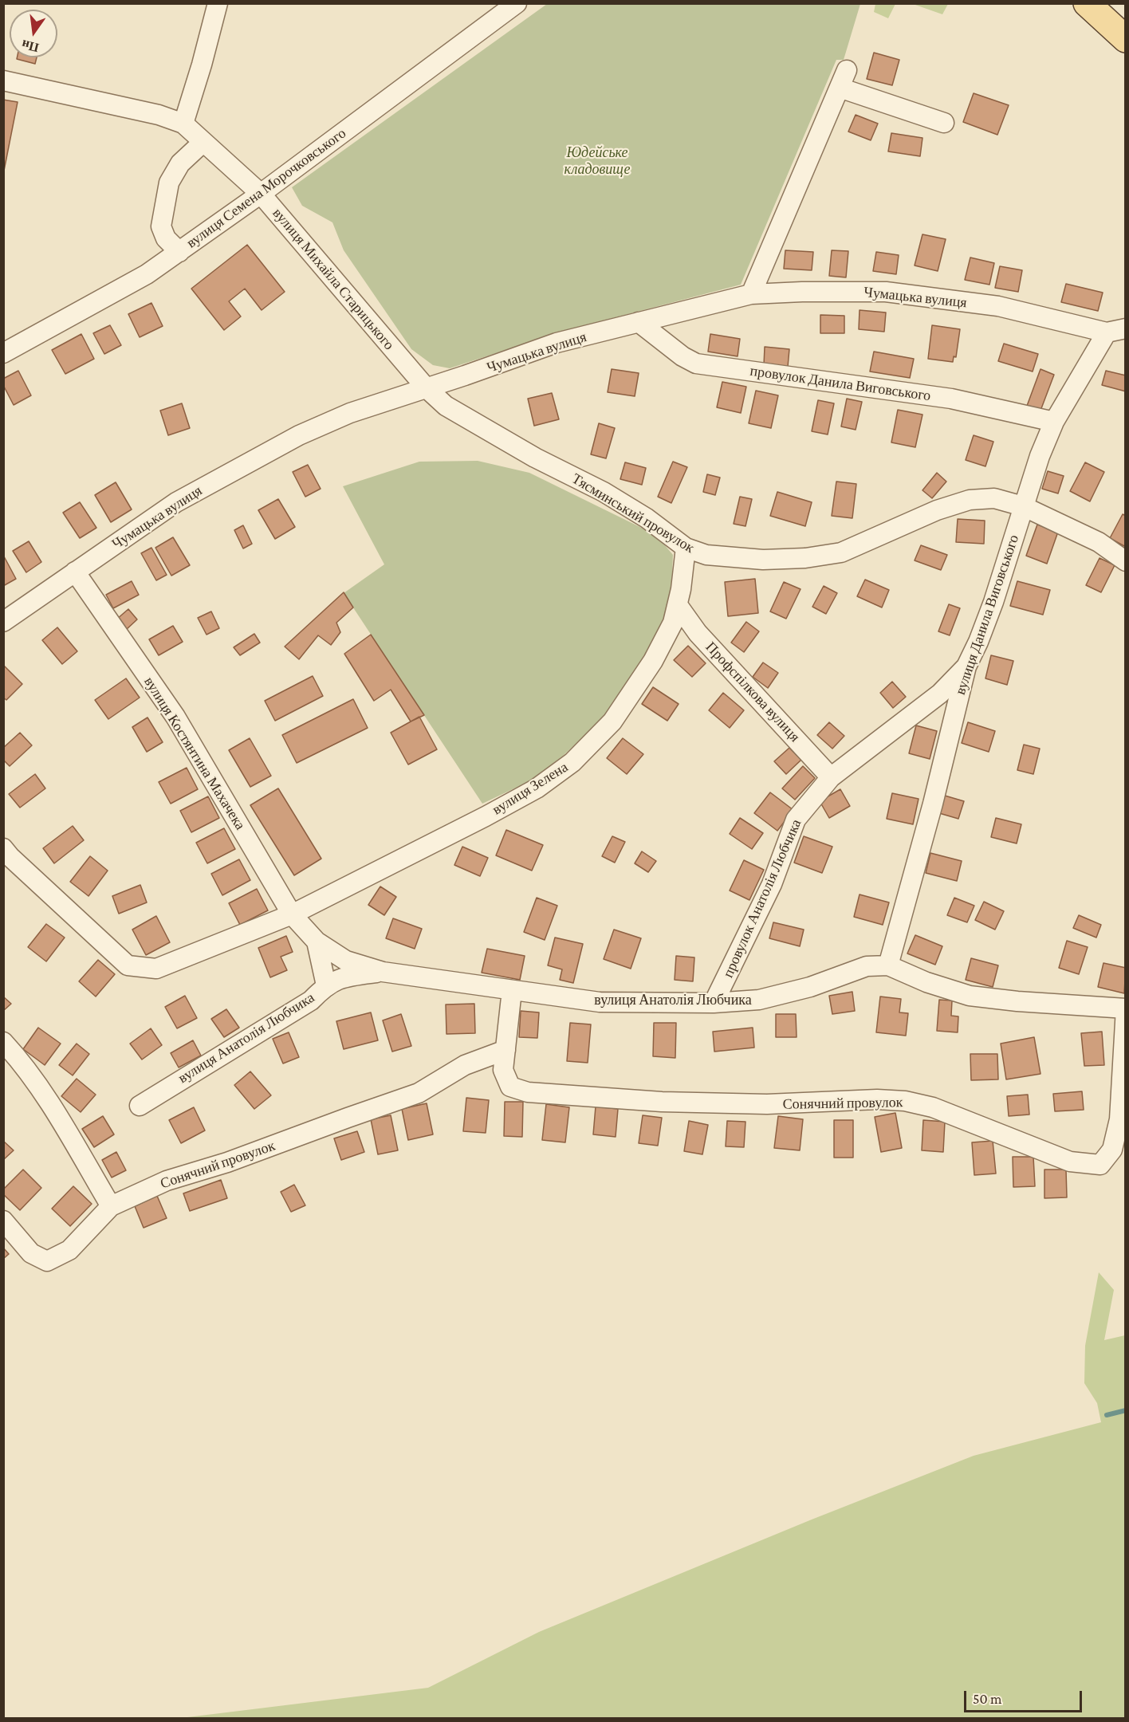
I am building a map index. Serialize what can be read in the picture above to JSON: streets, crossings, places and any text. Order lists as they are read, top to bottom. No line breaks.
{"streets":{"street":["вулиця Семена Морочковського","вулиця Михайла Старицького","Чумацька вулиця","провулок Данила Виговського","Тясминський провулок","вулиця Данила Виговського","Профспілкова вулиця","вулиця Костянтина Махачека","вулиця Зелена","провулок Анатолія Любчика","вулиця Анатолія Любчика","Сонячний провулок"]},"crossings":[["вулиця Семена Морочковського","вулиця Михайла Старицького"],["вулиця Михайла Старицького","Чумацька вулиця"],["вулиця Михайла Старицького","Тясминський провулок"],["Чумацька вулиця","провулок Данила Виговського"],["Чумацька вулиця","Тясминський провулок"],["Чумацька вулиця","вулиця Данила Виговського"],["Чумацька вулиця","вулиця Костянтина Махачека"],["провулок Данила Виговського","вулиця Данила Виговського"],["Тясминський провулок","вулиця Данила Виговського"],["Тясминський провулок","вулиця Зелена"],["вулиця Данила Виговського","провулок Анатолія Любчика"],["вулиця Данила Виговського","вулиця Анатолія Любчика"],["Профспілкова вулиця","вулиця Зелена"],["Профспілкова вулиця","провулок Анатолія Любчика"],["вулиця Костянтина Махачека","вулиця Зелена"],["вулиця Костянтина Махачека","вулиця Анатолія Любчика"],["вулиця Зелена","вулиця Анатолія Любчика"],["провулок Анатолія Любчика","вулиця Анатолія Любчика"],["вулиця Анатолія Любчика","Сонячний провулок"]],"parks":["Юдейське кладовище"],"scale_bar":"50 m","north":"bottom"}
